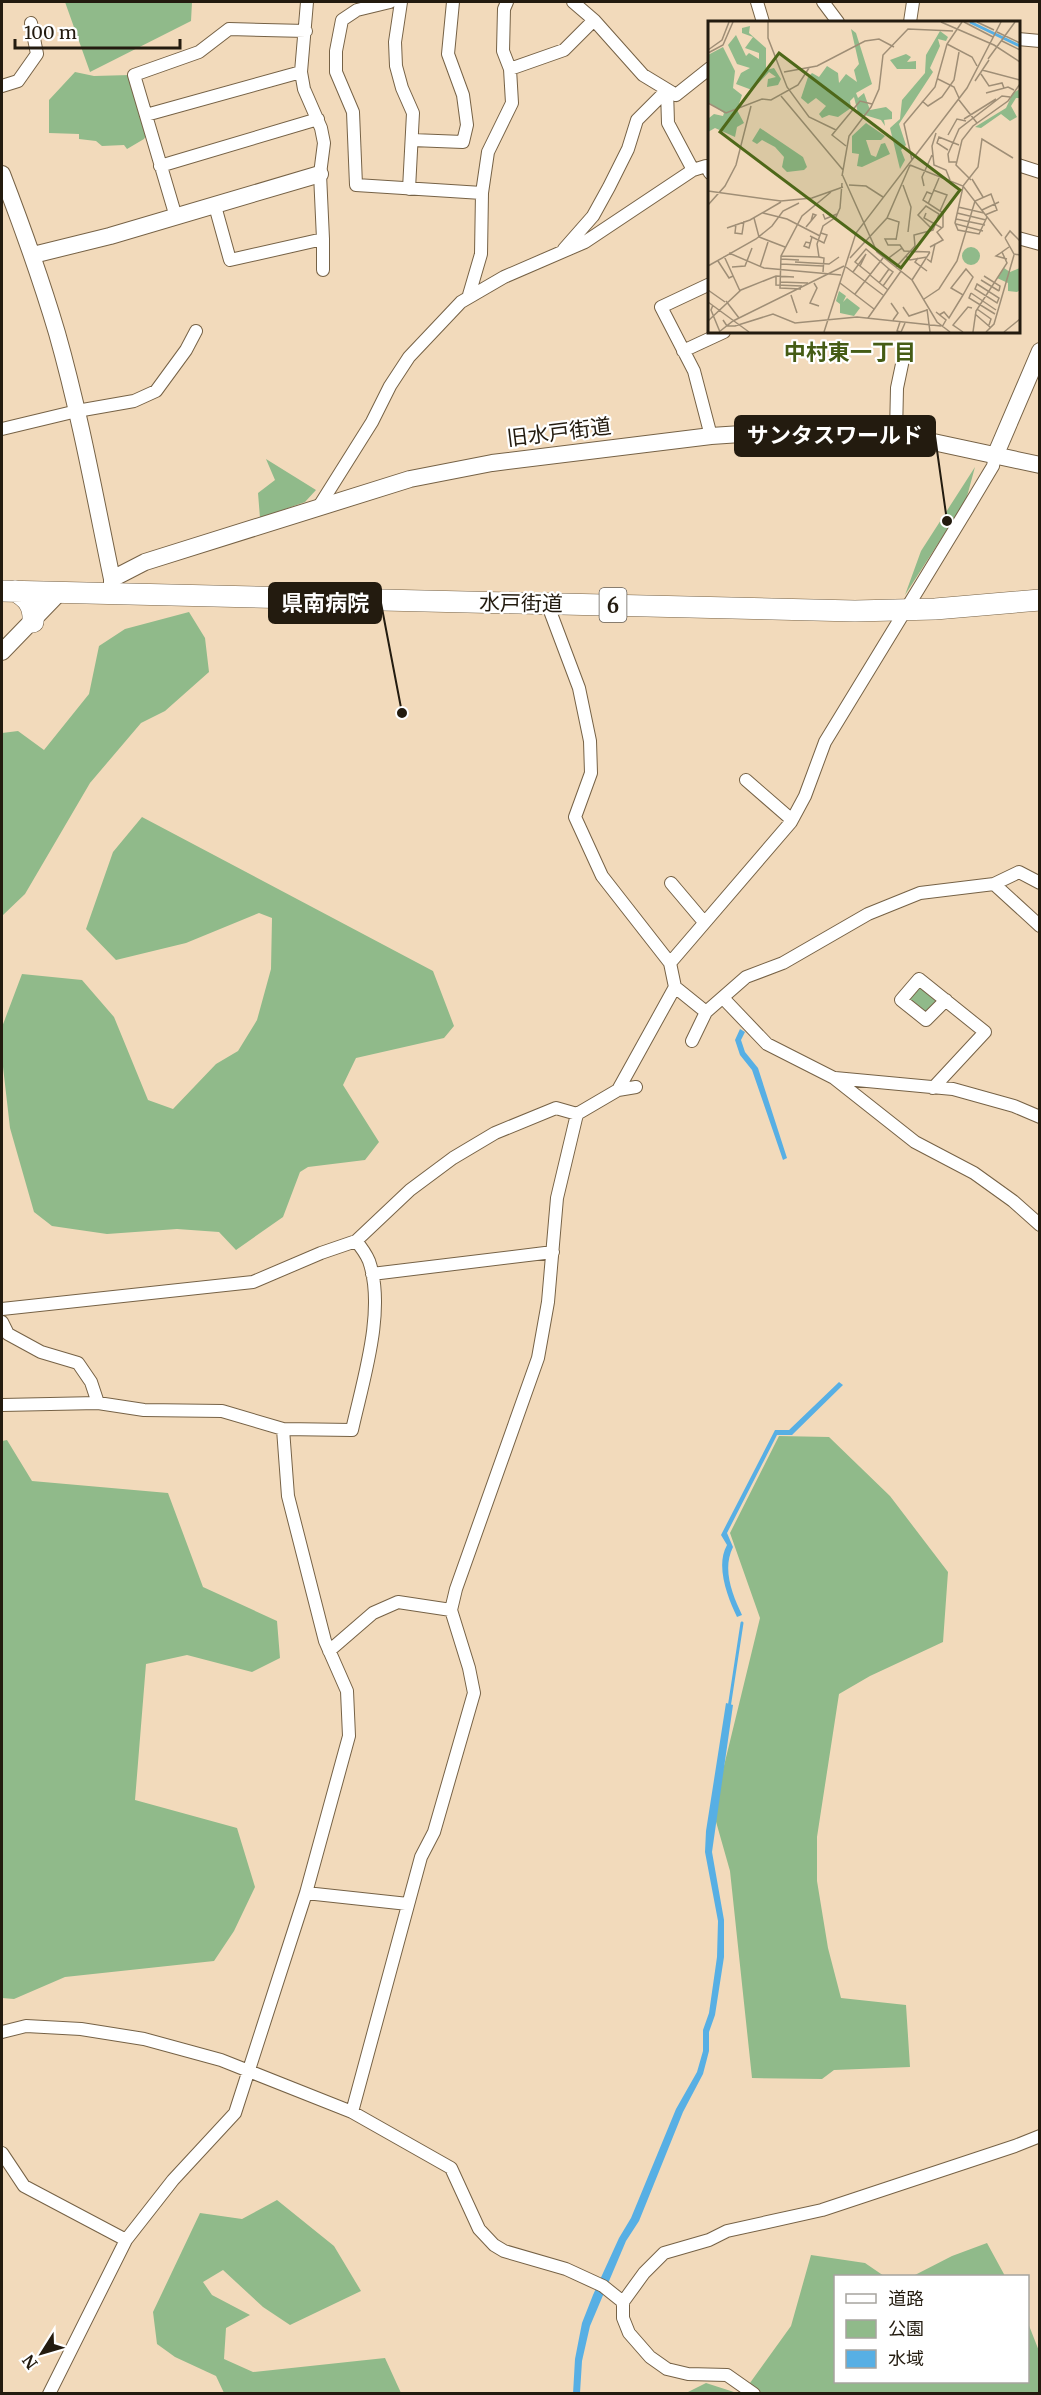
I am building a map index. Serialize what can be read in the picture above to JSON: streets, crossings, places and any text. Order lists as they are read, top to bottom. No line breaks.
{"streets":{"highway":["水戸街道","6"],"street":["旧水戸街道"]},"crossings":[["旧水戸街道","水戸街道"]],"districts":["中村東一丁目"],"places":["サンタスワールド","県南病院"],"legend":["道路","公園","水域"],"scale_bar":"100 m","north":"bottom left"}
